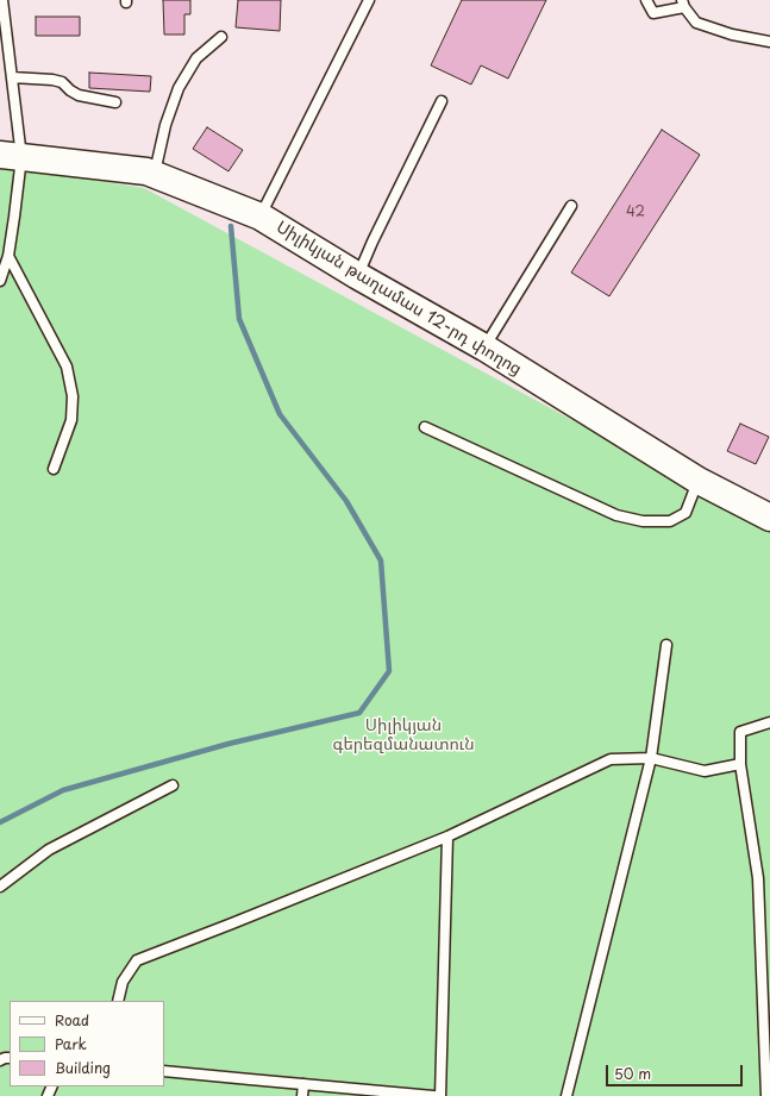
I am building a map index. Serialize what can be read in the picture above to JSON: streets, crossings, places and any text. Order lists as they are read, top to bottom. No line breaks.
{"streets":{"main road":["Սիլիկյան թաղամաս 12-րդ փողոց"]},"parks":["Սիլիկյան գերեզմանատուն"],"house_numbers":["42"],"legend":["Road","Park","Building"],"scale_bar":"50 m"}
